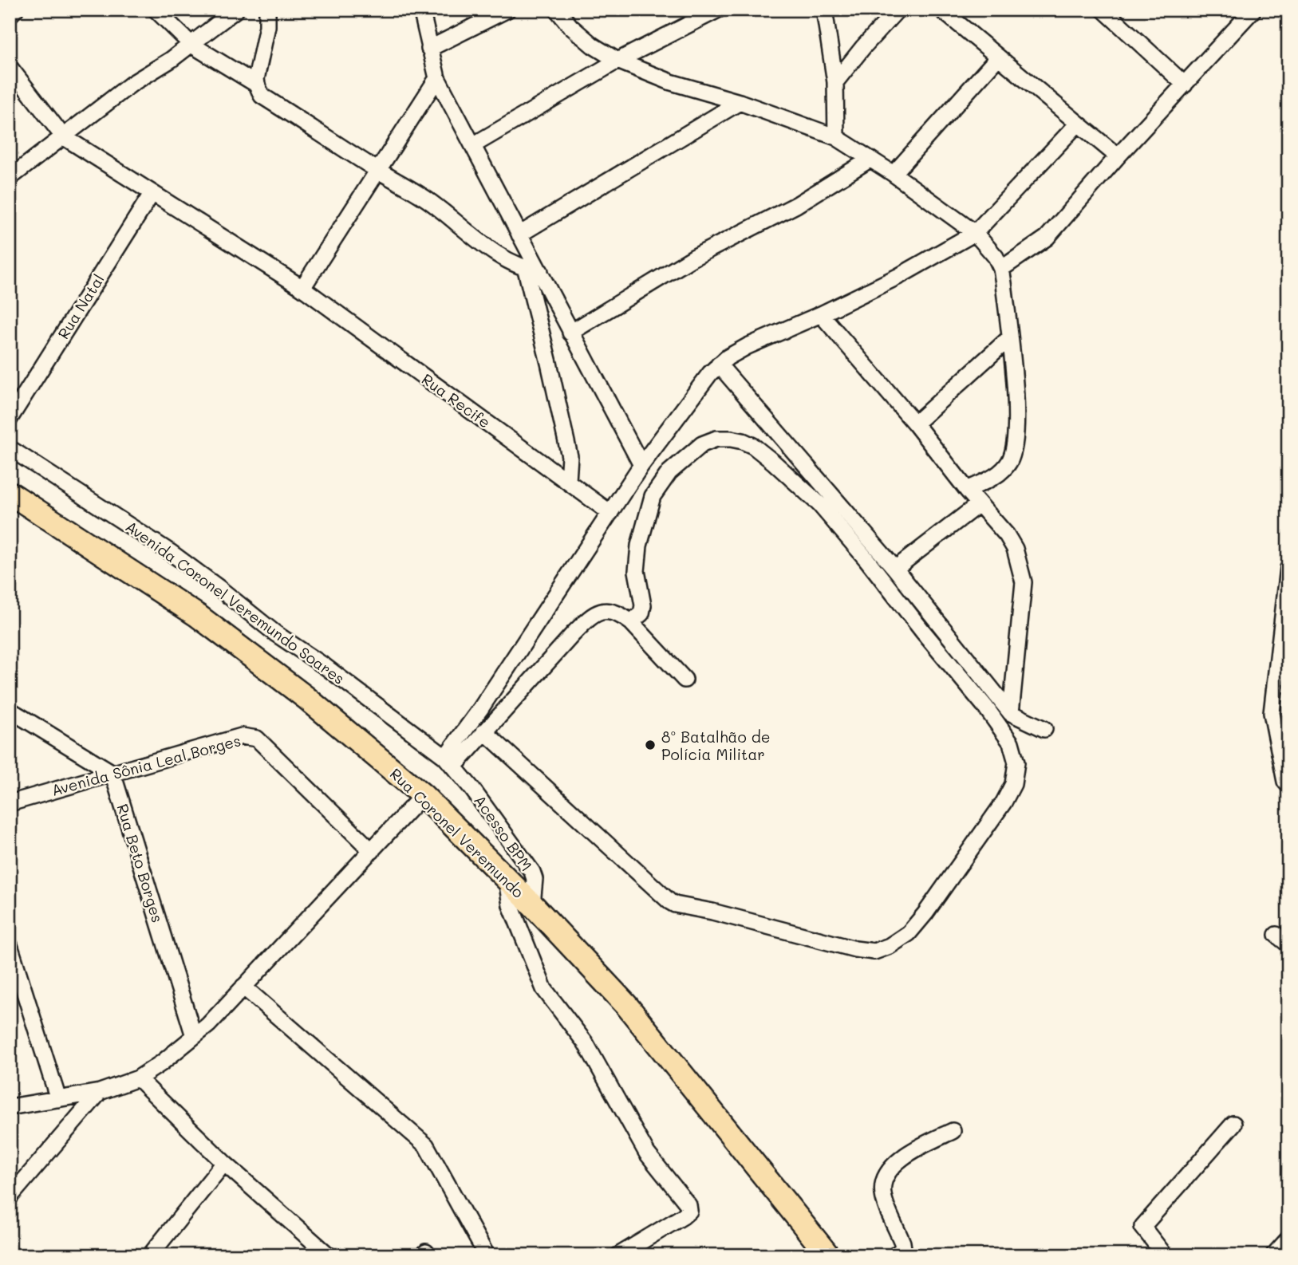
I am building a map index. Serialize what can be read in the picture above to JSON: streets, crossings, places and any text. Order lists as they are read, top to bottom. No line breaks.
{"streets":{"highway":["Rua Coronel Veremundo"],"street":["Rua Natal","Rua Recife","Avenida Coronel Veremundo Soares","Avenida Sônia Leal Borges","Acesso BPM","Rua Beto Borges"]},"crossings":[["Rua Natal","Rua Recife"],["Avenida Coronel Veremundo Soares","Acesso BPM"],["Avenida Sônia Leal Borges","Rua Beto Borges"],["Rua Coronel Veremundo","Acesso BPM"]],"places":["8º Batalhão de Polícia Militar"]}
